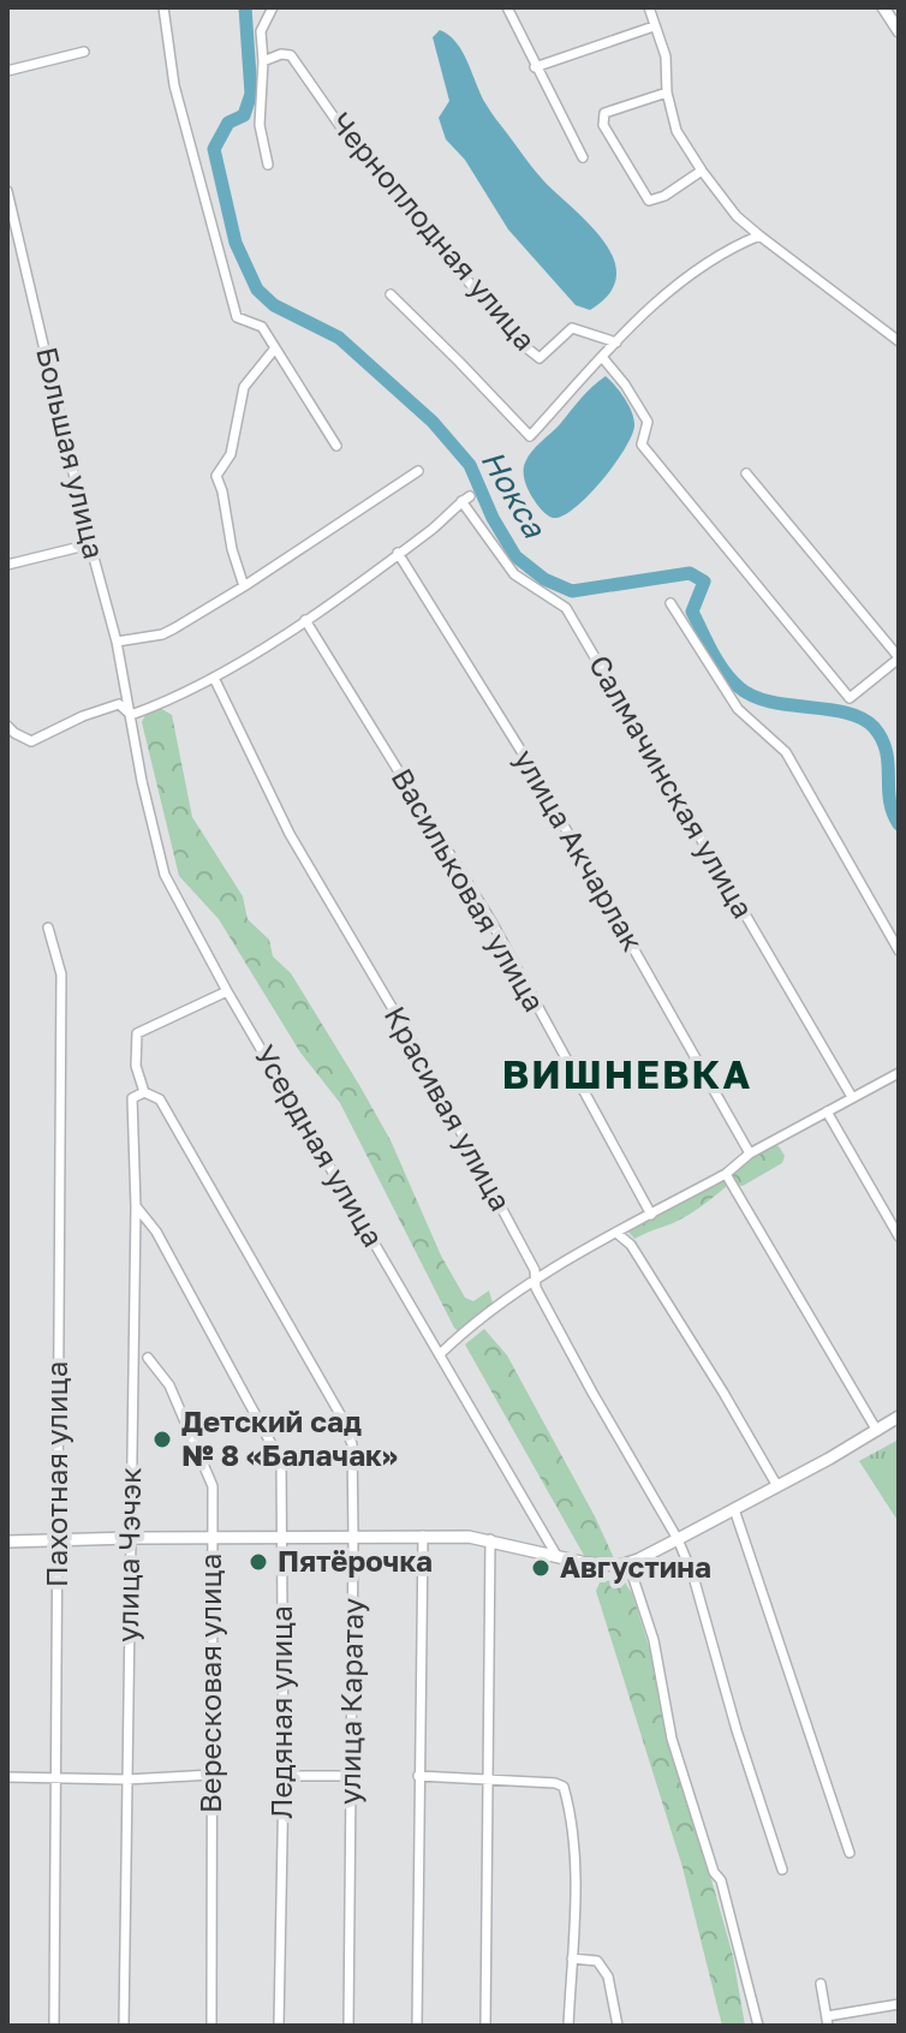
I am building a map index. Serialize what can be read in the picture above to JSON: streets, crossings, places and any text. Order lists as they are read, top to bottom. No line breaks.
{"streets":{"street":["Черноплодная улица","Большая улица","Салмачинская улица","улица Акчарлак","Васильковая улица","Красивая улица","Усердная улица","Пахотная улица","улица Чэчэк","Вересковая улица","улица Каратау","Ледяная улица"]},"crossings":[["Большая улица","Усердная улица"],["Салмачинская улица","улица Акчарлак"],["улица Чэчэк","улица Каратау"],["улица Чэчэк","Ледяная улица"]],"districts":["ВИШНЕВКА"],"water":["Нокса"],"places":["Детский сад № 8 «Балачак»","Пятёрочка","Августина"]}
